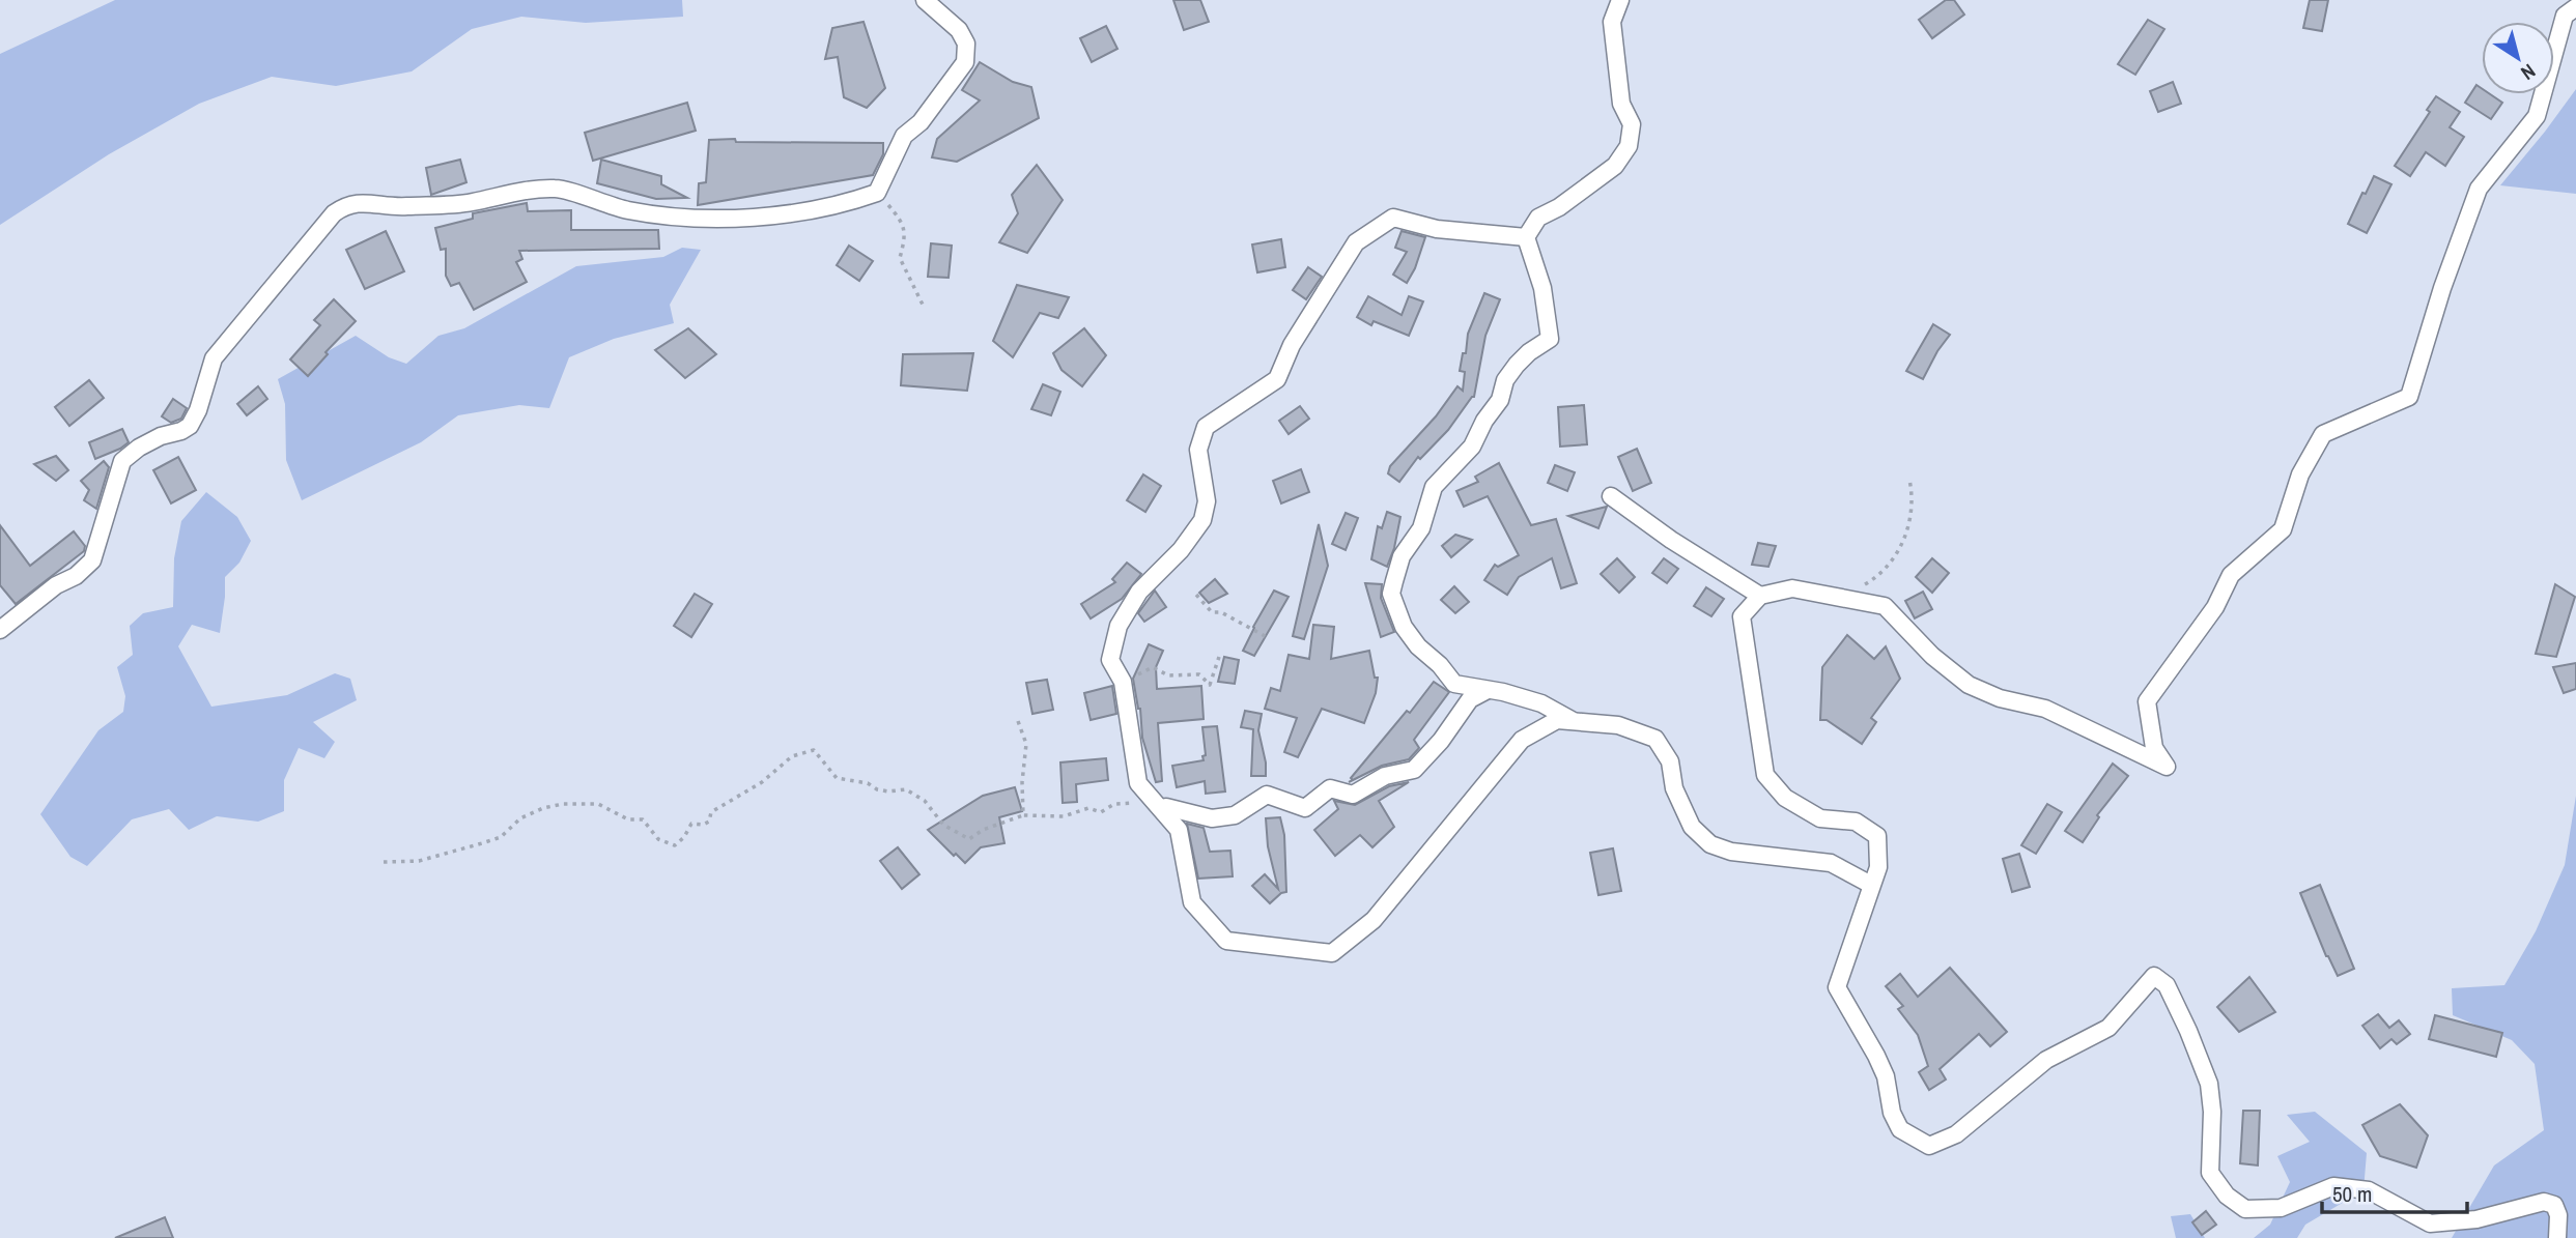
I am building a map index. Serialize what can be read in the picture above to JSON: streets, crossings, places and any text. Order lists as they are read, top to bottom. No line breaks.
{"scale_bar":"50 m","north":"bottom right"}
